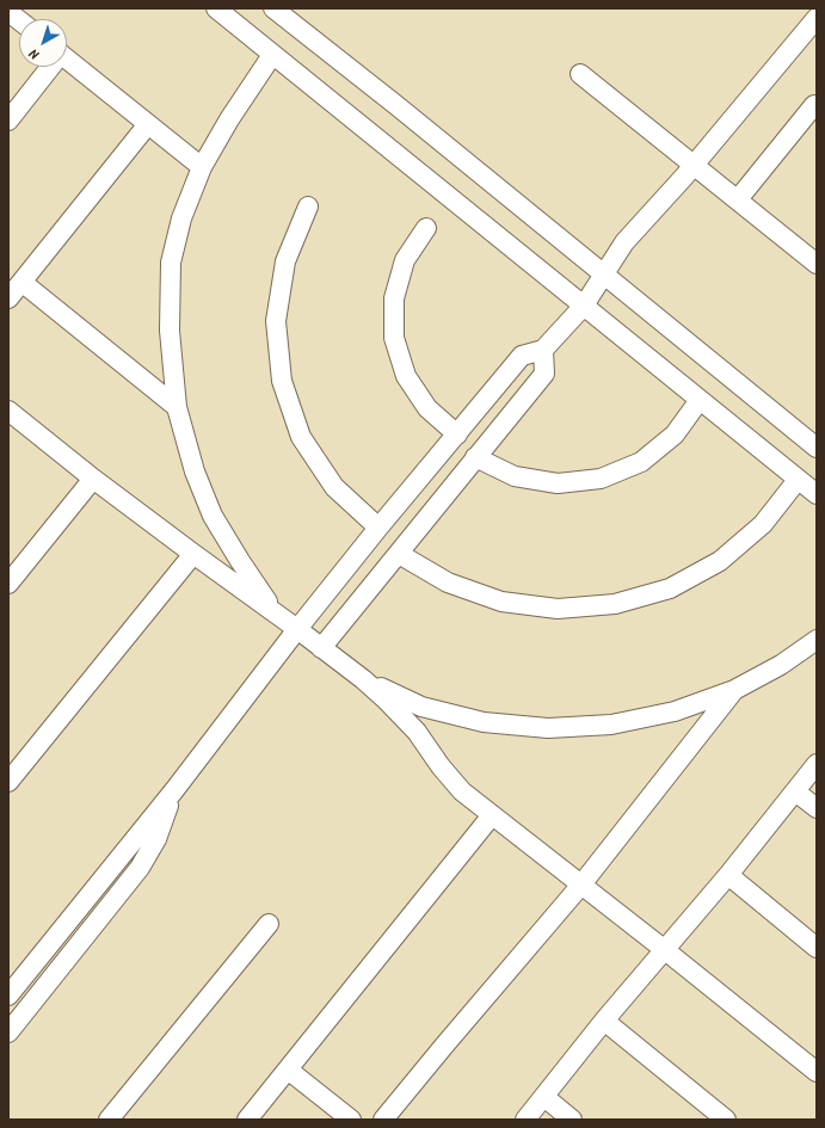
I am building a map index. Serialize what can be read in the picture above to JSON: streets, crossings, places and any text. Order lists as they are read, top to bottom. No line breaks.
{"north":"bottom left"}
